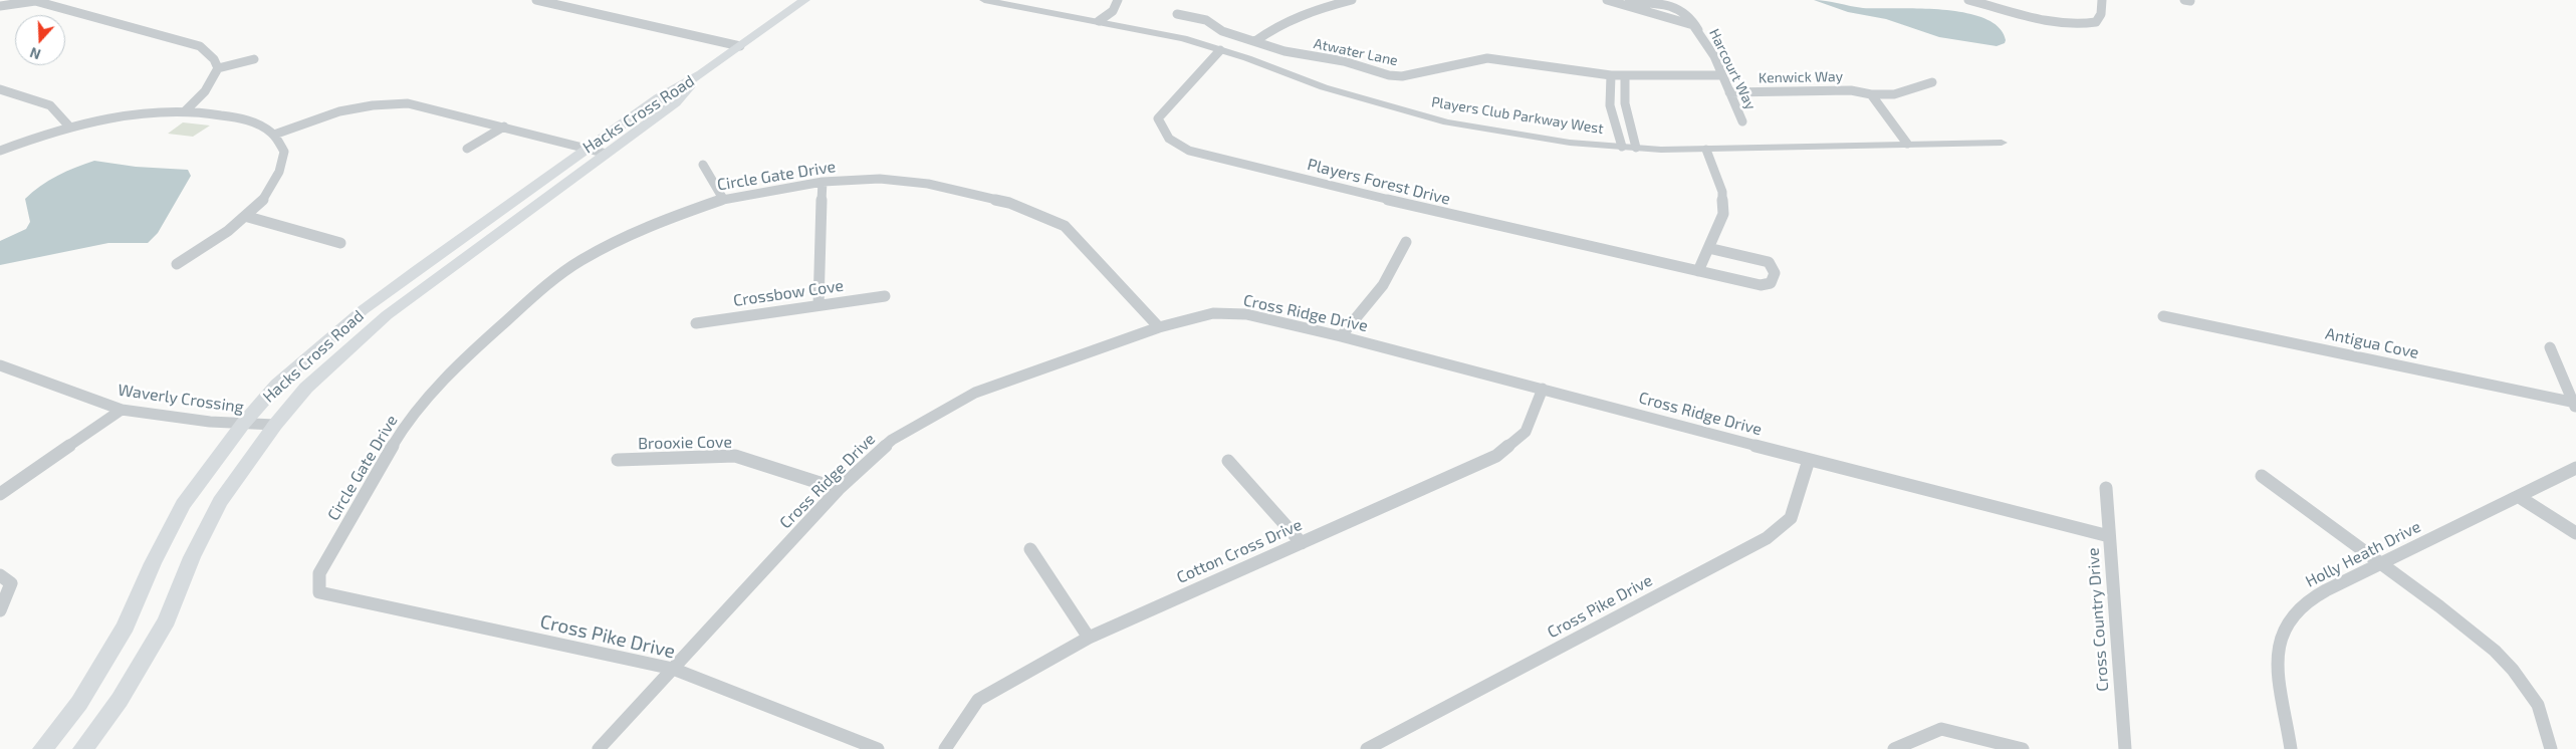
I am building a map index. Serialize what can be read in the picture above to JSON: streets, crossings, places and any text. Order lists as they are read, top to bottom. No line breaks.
{"streets":{"main road":["Hacks Cross Road"],"street":["Atwater Lane","Harcourt Way","Kenwick Way","Players Club Parkway West","Circle Gate Drive","Players Forest Drive","Crossbow Cove","Cross Ridge Drive","Antigua Cove","Waverly Crossing","Brooxie Cove","Cotton Cross Drive","Holly Heath Drive","Cross Pike Drive","Cross Country Drive"]},"crossings":[["Harcourt Way","Kenwick Way"],["Hacks Cross Road","Waverly Crossing"],["Players Club Parkway West","Players Forest Drive"],["Circle Gate Drive","Cross Ridge Drive"],["Circle Gate Drive","Cross Pike Drive"],["Cross Ridge Drive","Brooxie Cove"],["Cross Ridge Drive","Cotton Cross Drive"],["Cross Ridge Drive","Cross Pike Drive"],["Cross Ridge Drive","Cross Country Drive"]],"north":"bottom"}
